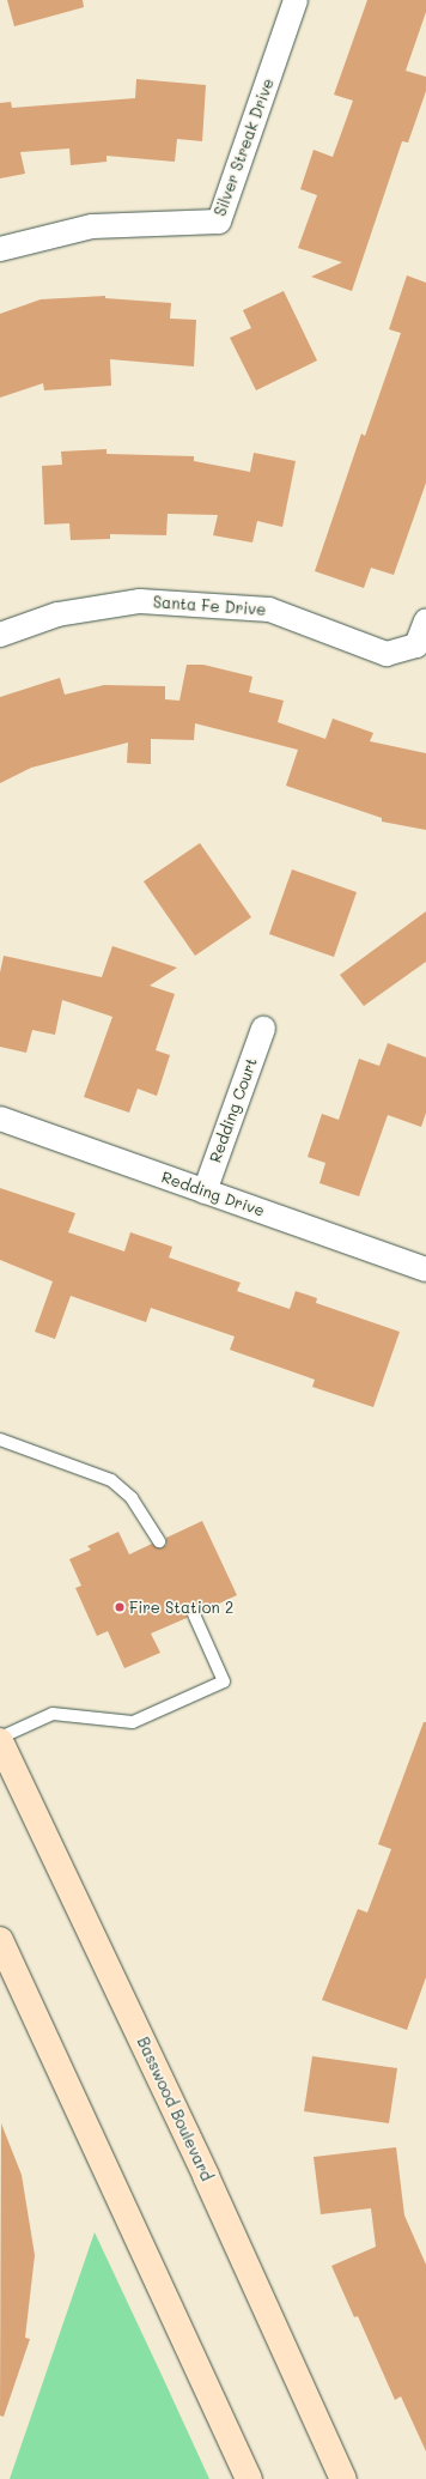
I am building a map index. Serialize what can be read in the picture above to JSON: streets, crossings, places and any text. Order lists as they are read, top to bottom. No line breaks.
{"streets":{"main road":["Basswood Boulevard"],"street":["Silver Streak Drive","Santa Fe Drive","Redding Court","Redding Drive"]},"crossings":[["Redding Court","Redding Drive"]],"places":["Fire Station 2"]}
